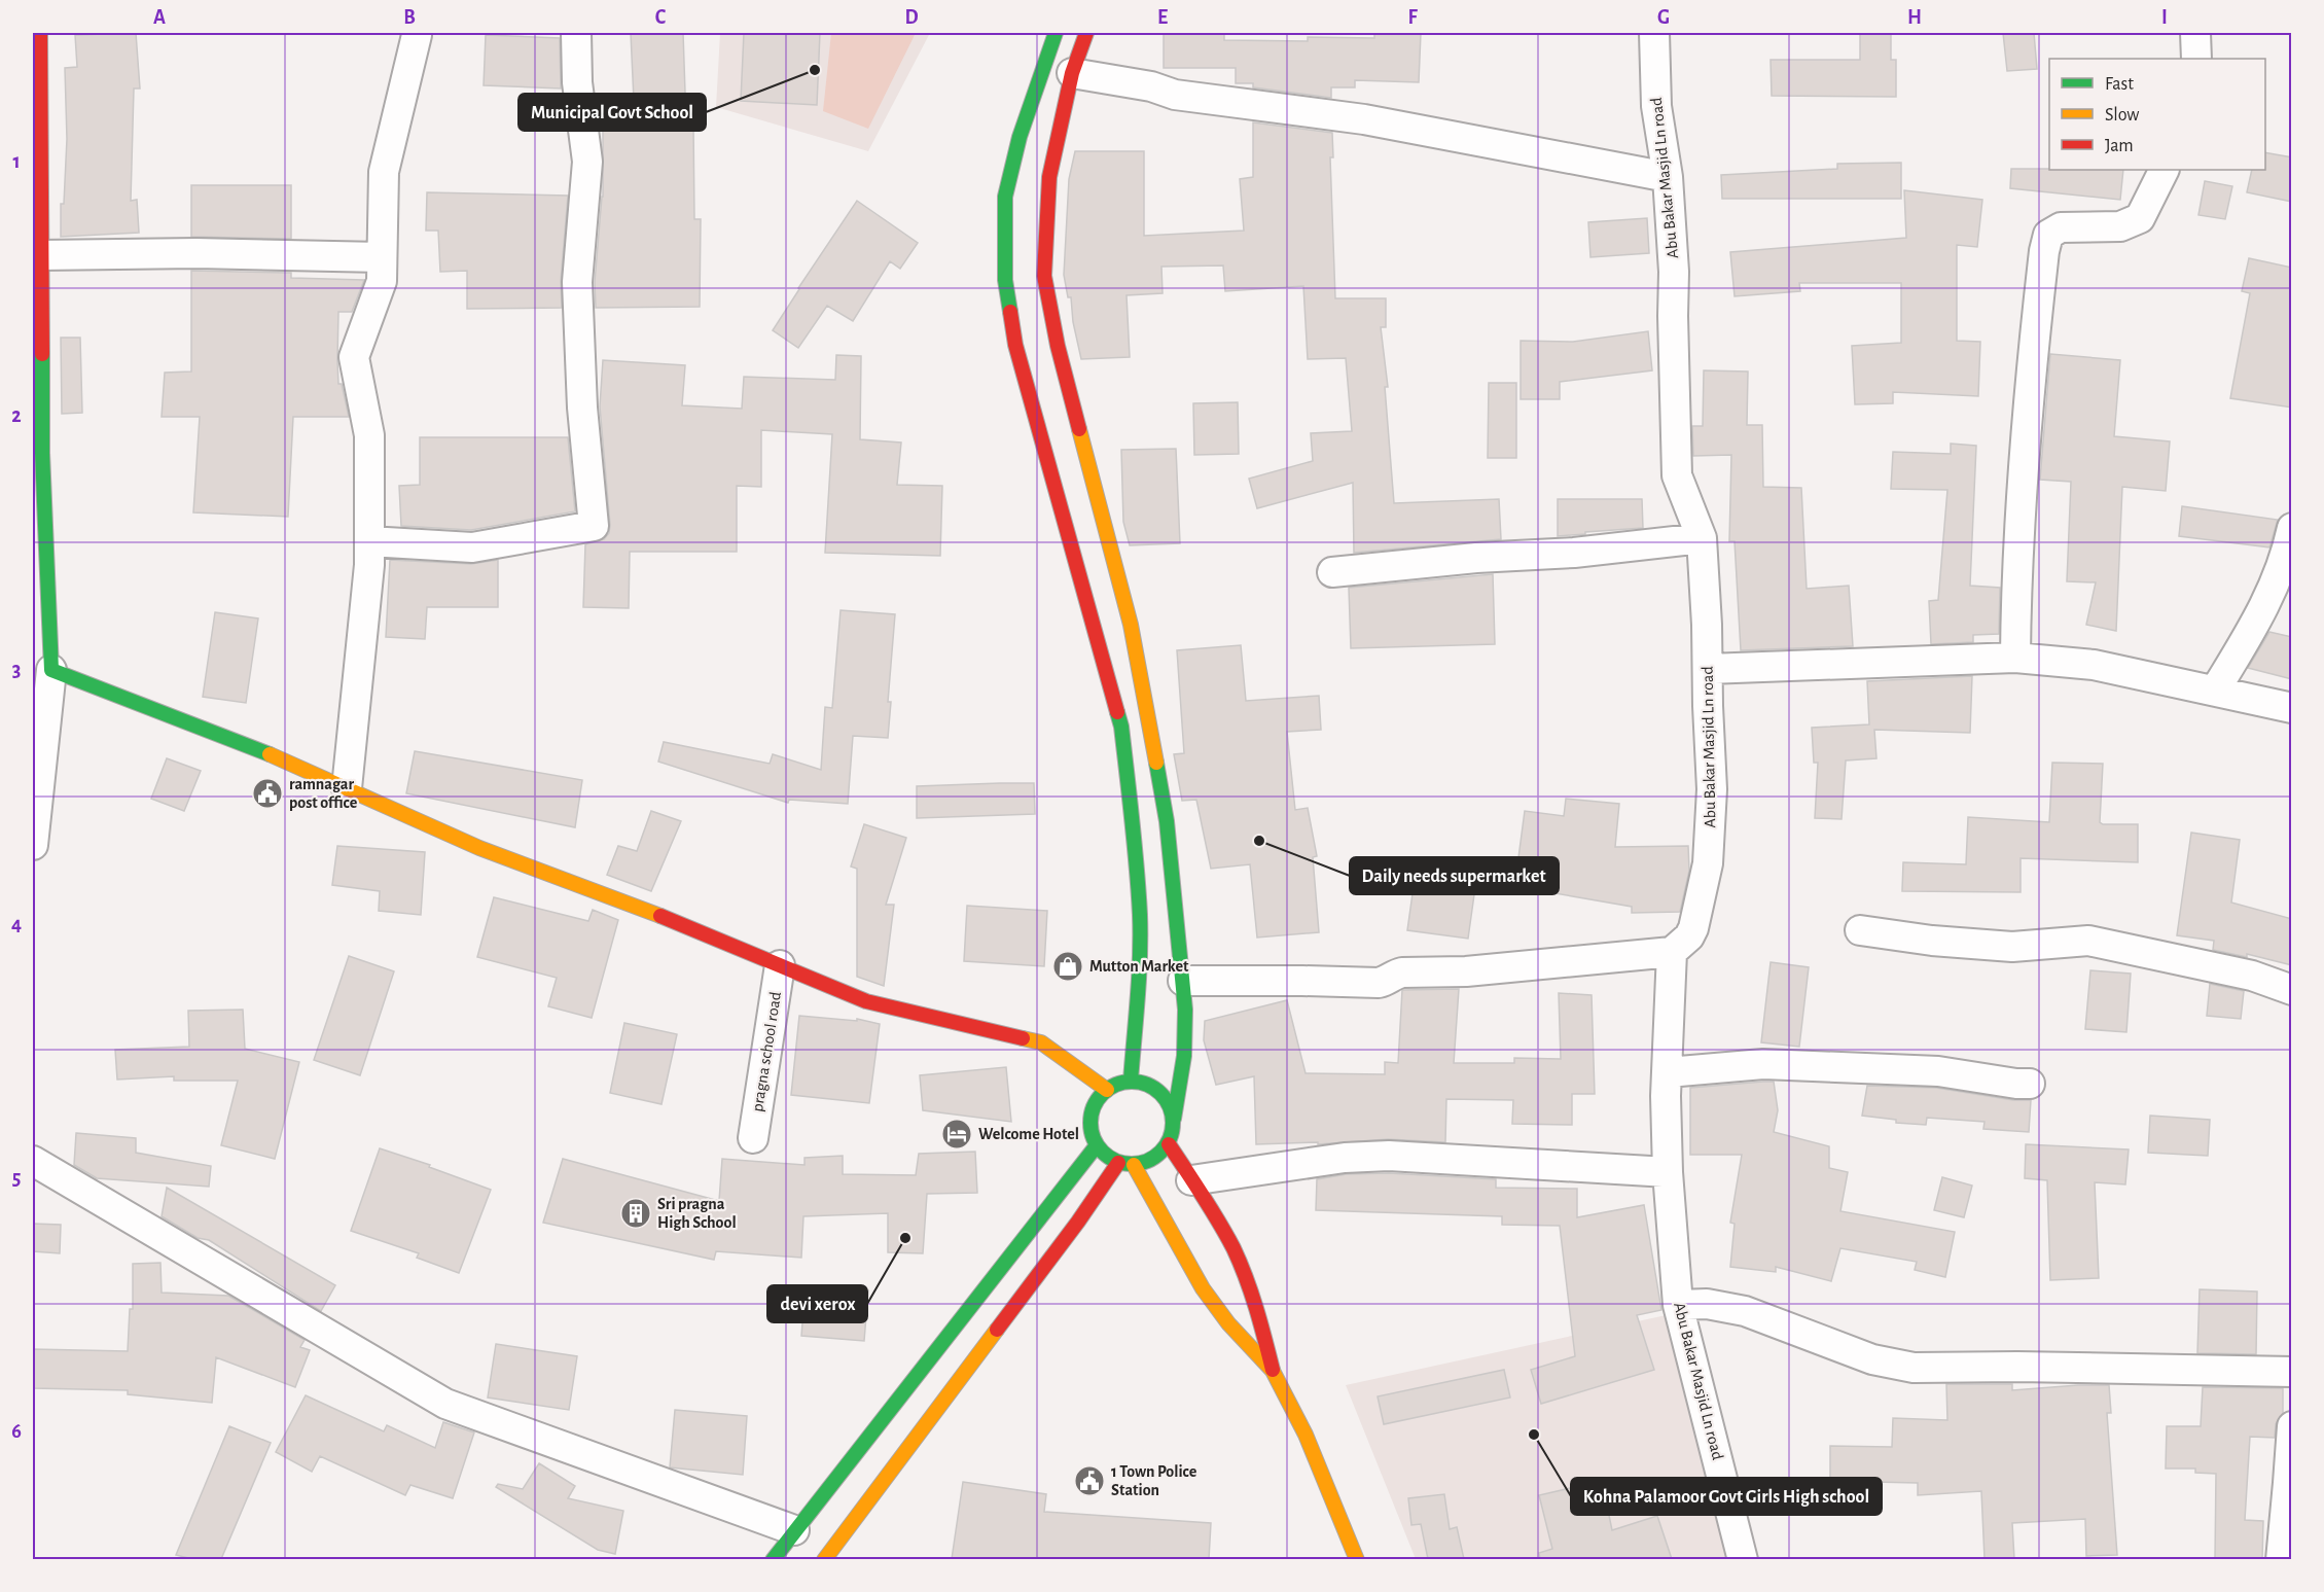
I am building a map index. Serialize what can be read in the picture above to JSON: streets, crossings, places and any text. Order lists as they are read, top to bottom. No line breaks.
{"streets":{"street":["Abu Bakar Masjid Ln road","pragna school road"]},"places":{"other":["Municipal Govt School","Daily needs supermarket","devi xerox","Kohna Palamoor Govt Girls High school"],"public building":["ramnagar post office","1 Town Police Station"],"shop":["Mutton Market"],"hotel":["Welcome Hotel"],"building":["Sri pragna High School"]},"legend":["Fast","Slow","Jam"],"grid":{"columns":["A","B","C","D","E","F","G","H","I"],"rows":["1","2","3","4","5","6"]}}
